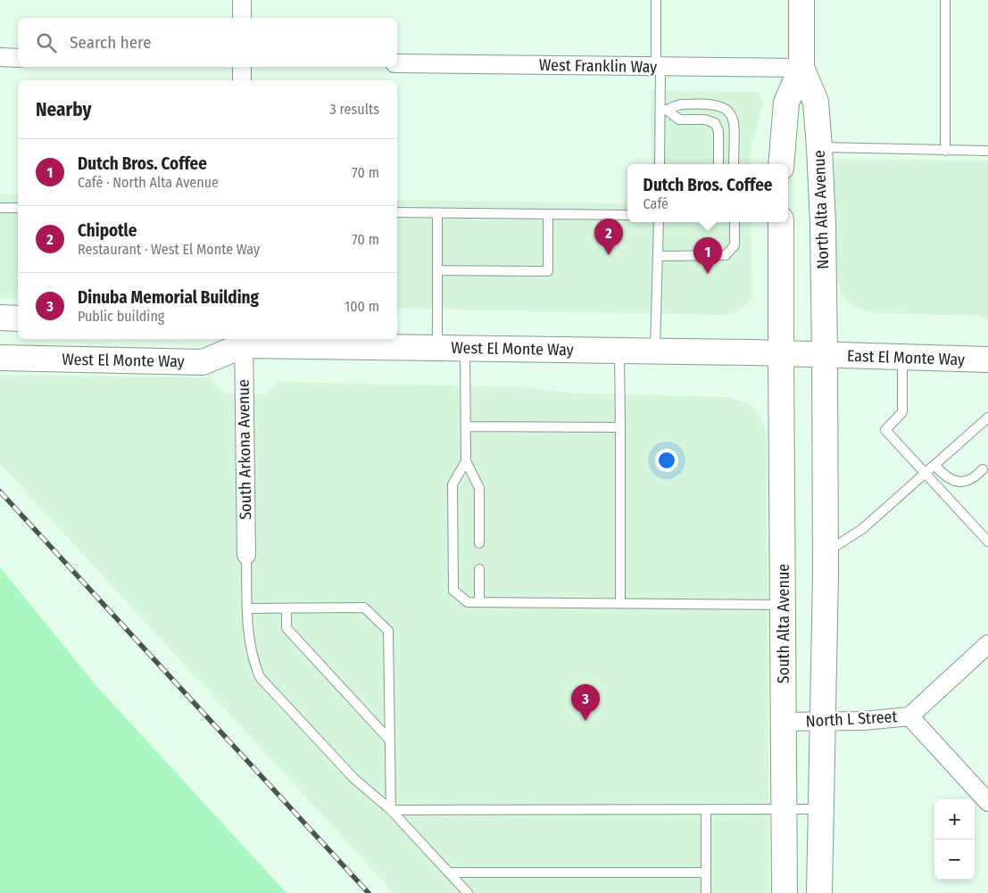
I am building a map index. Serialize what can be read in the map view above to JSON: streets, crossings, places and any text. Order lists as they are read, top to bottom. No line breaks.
{"streets":{"main road":["North Alta Avenue","West El Monte Way","East El Monte Way","South Alta Avenue"],"street":["West Franklin Way","South Arkona Avenue","North L Street"]},"crossings":[["West Franklin Way","North Alta Avenue"],["North Alta Avenue","East El Monte Way"],["West El Monte Way","East El Monte Way"],["West El Monte Way","South Arkona Avenue"],["West El Monte Way","South Alta Avenue"],["East El Monte Way","South Alta Avenue"],["South Alta Avenue","North L Street"]],"page":{"search":"Search here","heading":["Nearby","3 results"],"list":[{"mark":"1","name":"Dutch Bros. Coffee","note":"Café · North Alta Avenue","value":"70 m"},{"mark":"2","name":"Chipotle","note":"Restaurant · West El Monte Way","value":"70 m"},{"mark":"3","name":"Dinuba Memorial Building","note":"Public building","value":"100 m"}],"popup":["Dutch Bros. Coffee","Café"],"pins":["2","1","3"],"map_buttons":["+","−"]}}
